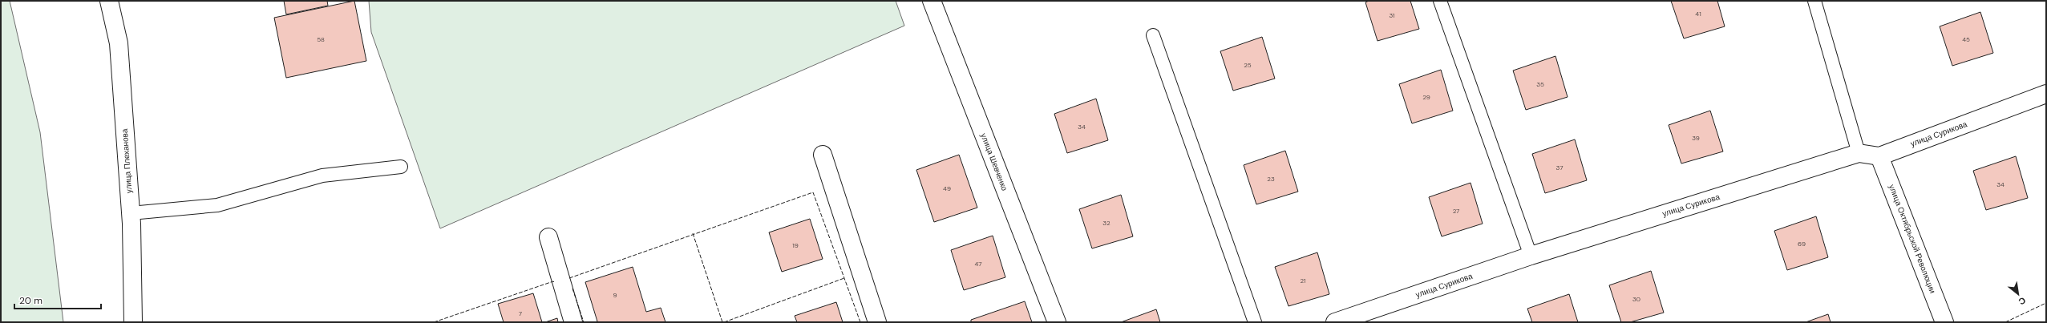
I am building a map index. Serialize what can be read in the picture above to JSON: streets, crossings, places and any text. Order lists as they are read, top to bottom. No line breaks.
{"streets":{"street":["улица Сурикова","улица Плеханова","улица Шевченко","улица Октябрьской Революции"]},"crossings":[["улица Сурикова","улица Октябрьской Революции"]],"house_numbers":["41","31","58","45","25","35","29","34","39","37","23","34","49","27","32","69","19","47","21","9","30","7"],"scale_bar":"20 m","north":"bottom right"}
